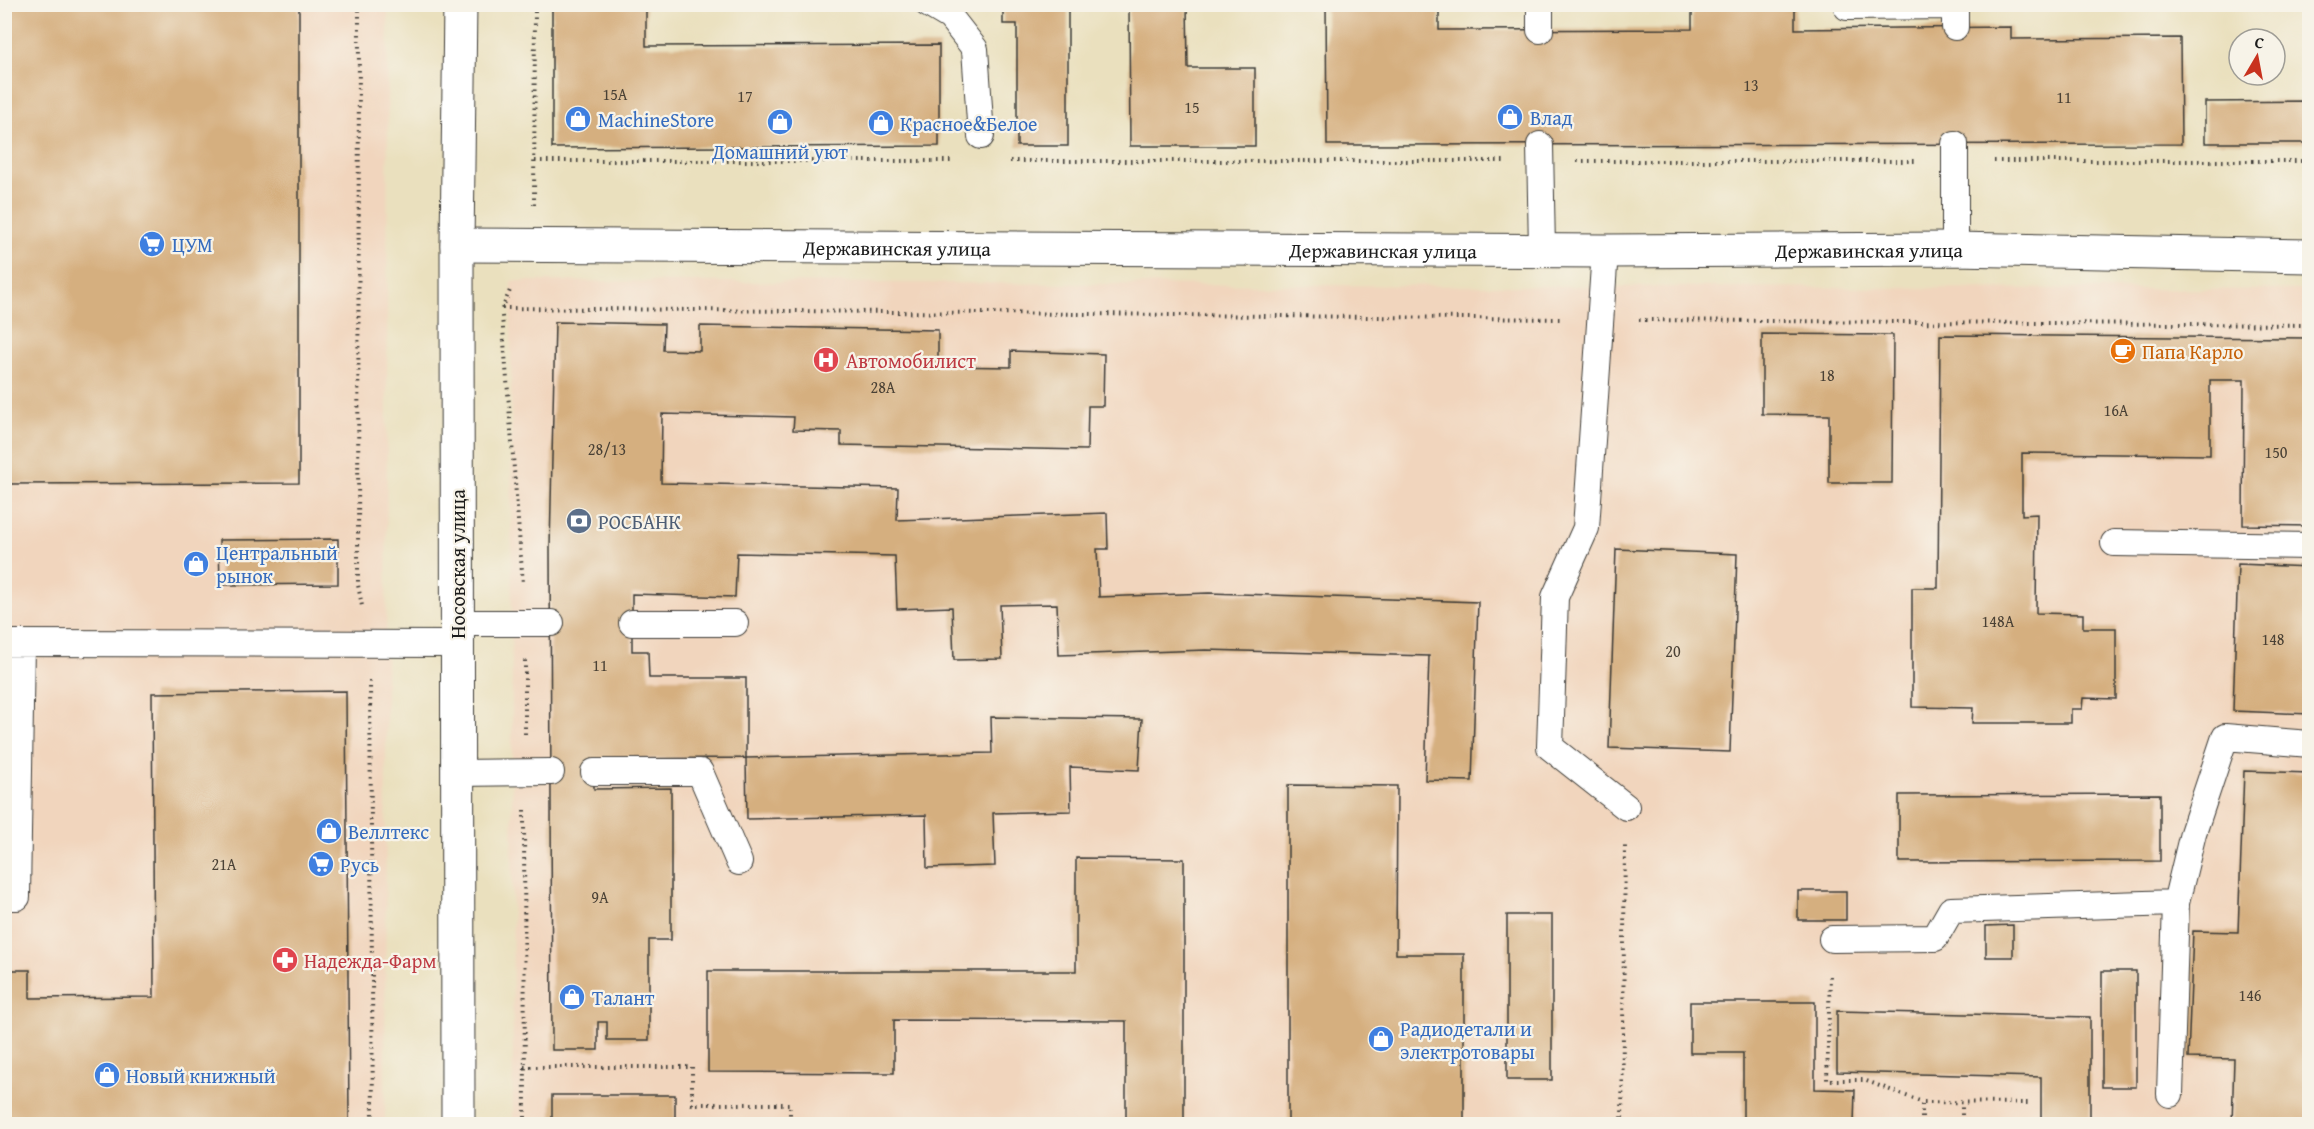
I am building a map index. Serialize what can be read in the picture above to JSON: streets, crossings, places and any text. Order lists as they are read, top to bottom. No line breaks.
{"streets":{"street":["Державинская улица","Носовская улица"]},"crossings":[["Державинская улица","Носовская улица"]],"places":{"shop":["Влад","MachineStore","Домашний уют","Красное&Белое","Центральный рынок","Веллтекс","Талант","Радиодетали и электротовары","Новый книжный"],"supermarket":["ЦУМ","Русь"],"cafe":["Папа Карло"],"hospital":["Автомобилист"],"bank":["РОСБАНК"],"pharmacy":["Надежда-Фарм"]},"house_numbers":["13","15А","17","11","15","18","28А","16А","28/13","150","148А","148","20","11","21А","9А","146"],"north":"top"}
